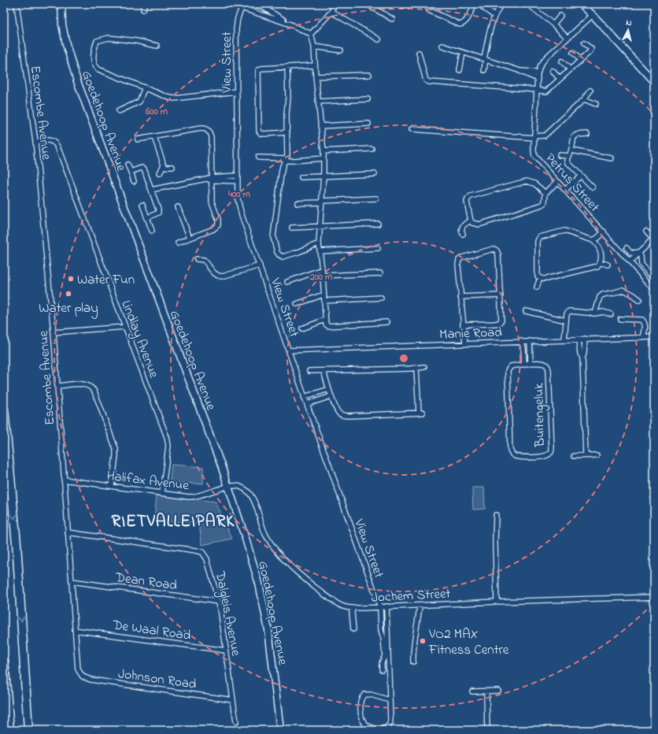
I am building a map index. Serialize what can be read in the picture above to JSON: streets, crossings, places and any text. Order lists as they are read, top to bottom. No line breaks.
{"streets":{"main road":["Goedehoop Avenue"],"street":["View Street","Escombe Avenue","Petrus Street","Manie Road","Lindlay Avenue","Buitengeluk","Halifax Avenue","Dean Road","Jochem Street","Dalgleis Avenue","De Waal Road","Johnson Road"]},"crossings":[["View Street","Manie Road"],["View Street","Jochem Street"],["Escombe Avenue","Lindlay Avenue"],["Escombe Avenue","Halifax Avenue"],["Escombe Avenue","Dean Road"],["Escombe Avenue","Dalgleis Avenue"],["Escombe Avenue","De Waal Road"],["Escombe Avenue","Johnson Road"],["Goedehoop Avenue","Halifax Avenue"],["Goedehoop Avenue","Jochem Street"],["Manie Road","Buitengeluk"],["Lindlay Avenue","Halifax Avenue"],["Halifax Avenue","Jochem Street"],["Dean Road","Dalgleis Avenue"],["Dalgleis Avenue","De Waal Road"],["Dalgleis Avenue","Johnson Road"]],"districts":["RIETVALLEIPARK"],"places":["Water Fun","Water play","VO2 MAX Fitness Centre"],"north":"top","rings":["600 m","400 m","200 m"]}
